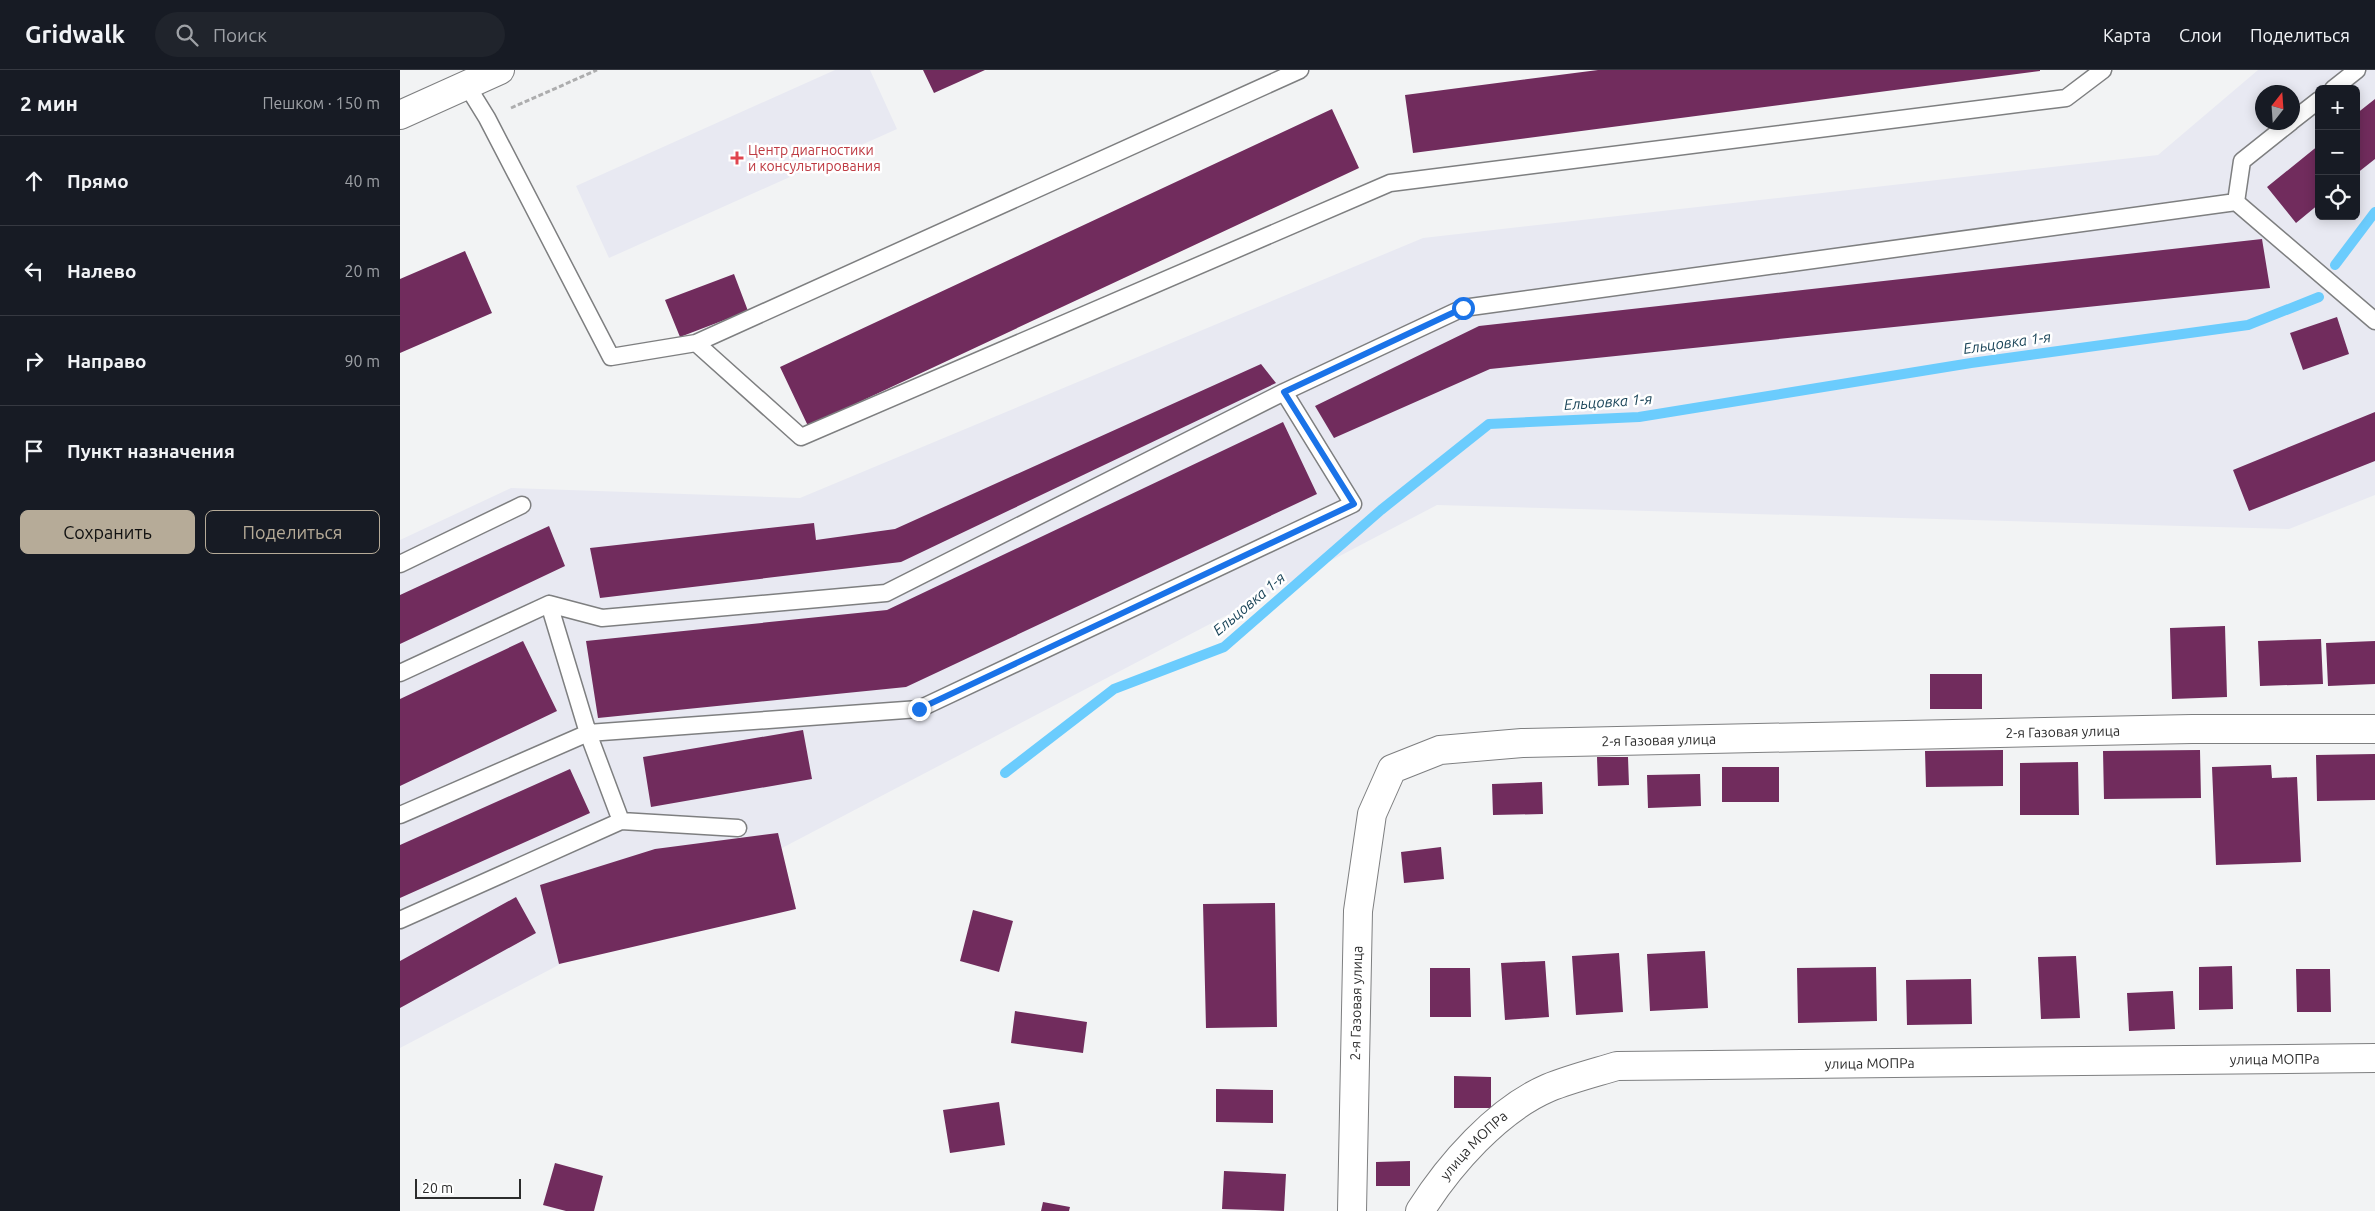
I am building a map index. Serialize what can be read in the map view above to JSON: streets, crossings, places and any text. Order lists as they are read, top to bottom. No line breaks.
{"streets":{"street":["2-я Газовая улица","улица МОПРа"]},"water":["Ельцовка 1-я"],"places":{"health":["Центр диагностики и консультирования"]},"scale_bar":"20 m","north":"top","page":{"header":"Gridwalk","search":"Поиск","nav":["Карта","Слои","Поделиться"],"heading":["2 мин","Пешком · 150 m"],"map_buttons":["+","−"],"list":[["Прямо","40 m"],["Налево","20 m"],["Направо","90 m"],"Пункт назначения"],"buttons":["Сохранить","Поделиться"],"scale":"20 m"}}
